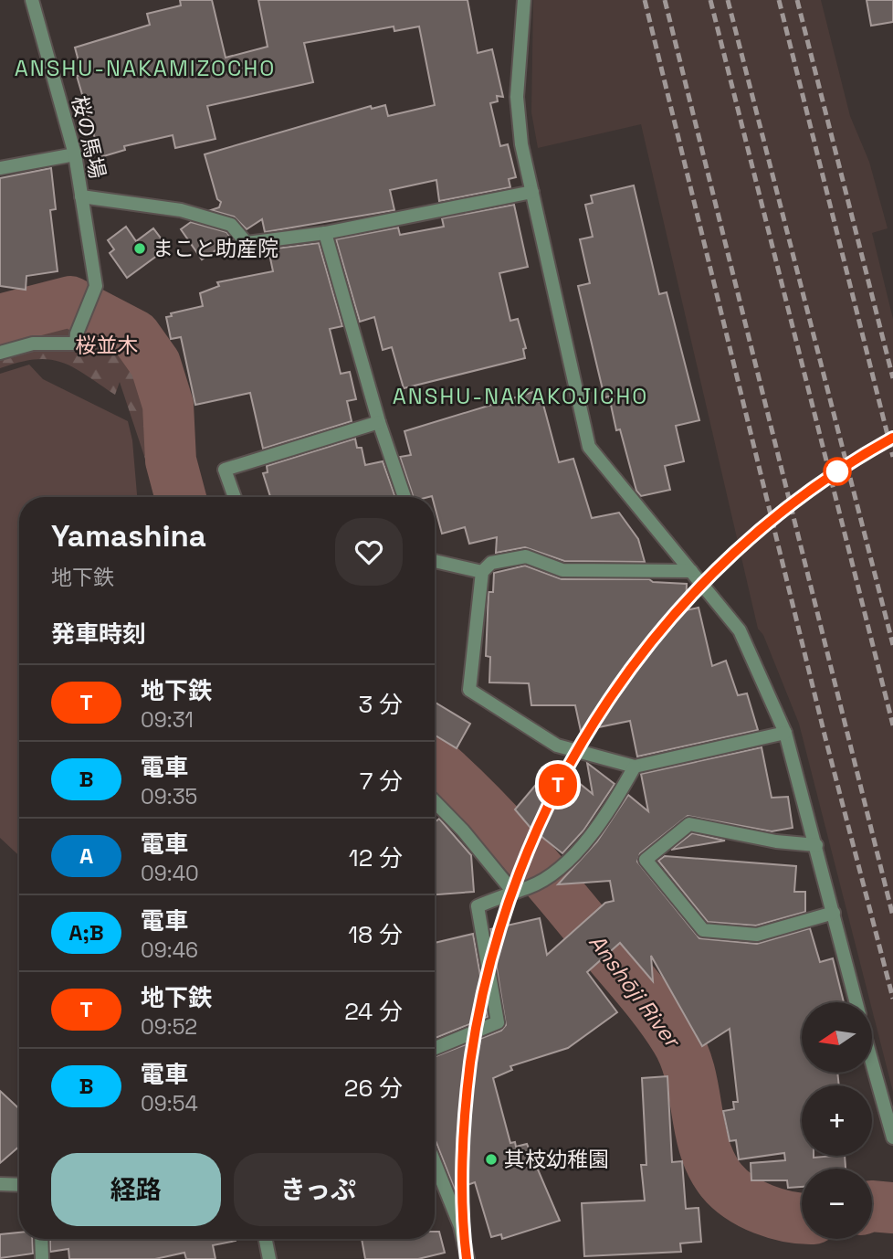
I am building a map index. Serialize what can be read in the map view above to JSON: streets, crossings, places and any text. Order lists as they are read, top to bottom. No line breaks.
{"streets":{"street":["桜の馬場"]},"districts":["ANSHU-NAKAMIZOCHO","ANSHU-NAKAKOJICHO"],"water":["Anshōji River"],"parks":["桜並木"],"places":["まこと助産院","其枝幼稚園"],"lines":["metro line T"],"north":"left","page":{"on_map":"T","heading":[["Yamashina","地下鉄"],"発車時刻"],"list":[{"mark":"T","name":"地下鉄","note":"09:31","value":"3 分"},{"mark":"B","name":"電車","note":"09:35","value":"7 分"},{"mark":"A","name":"電車","note":"09:40","value":"12 分"},{"mark":"A;B","name":"電車","note":"09:46","value":"18 分"},{"mark":"T","name":"地下鉄","note":"09:52","value":"24 分"},{"mark":"B","name":"電車","note":"09:54","value":"26 分"}],"map_buttons":["+","−"],"buttons":["経路","きっぷ"]}}
